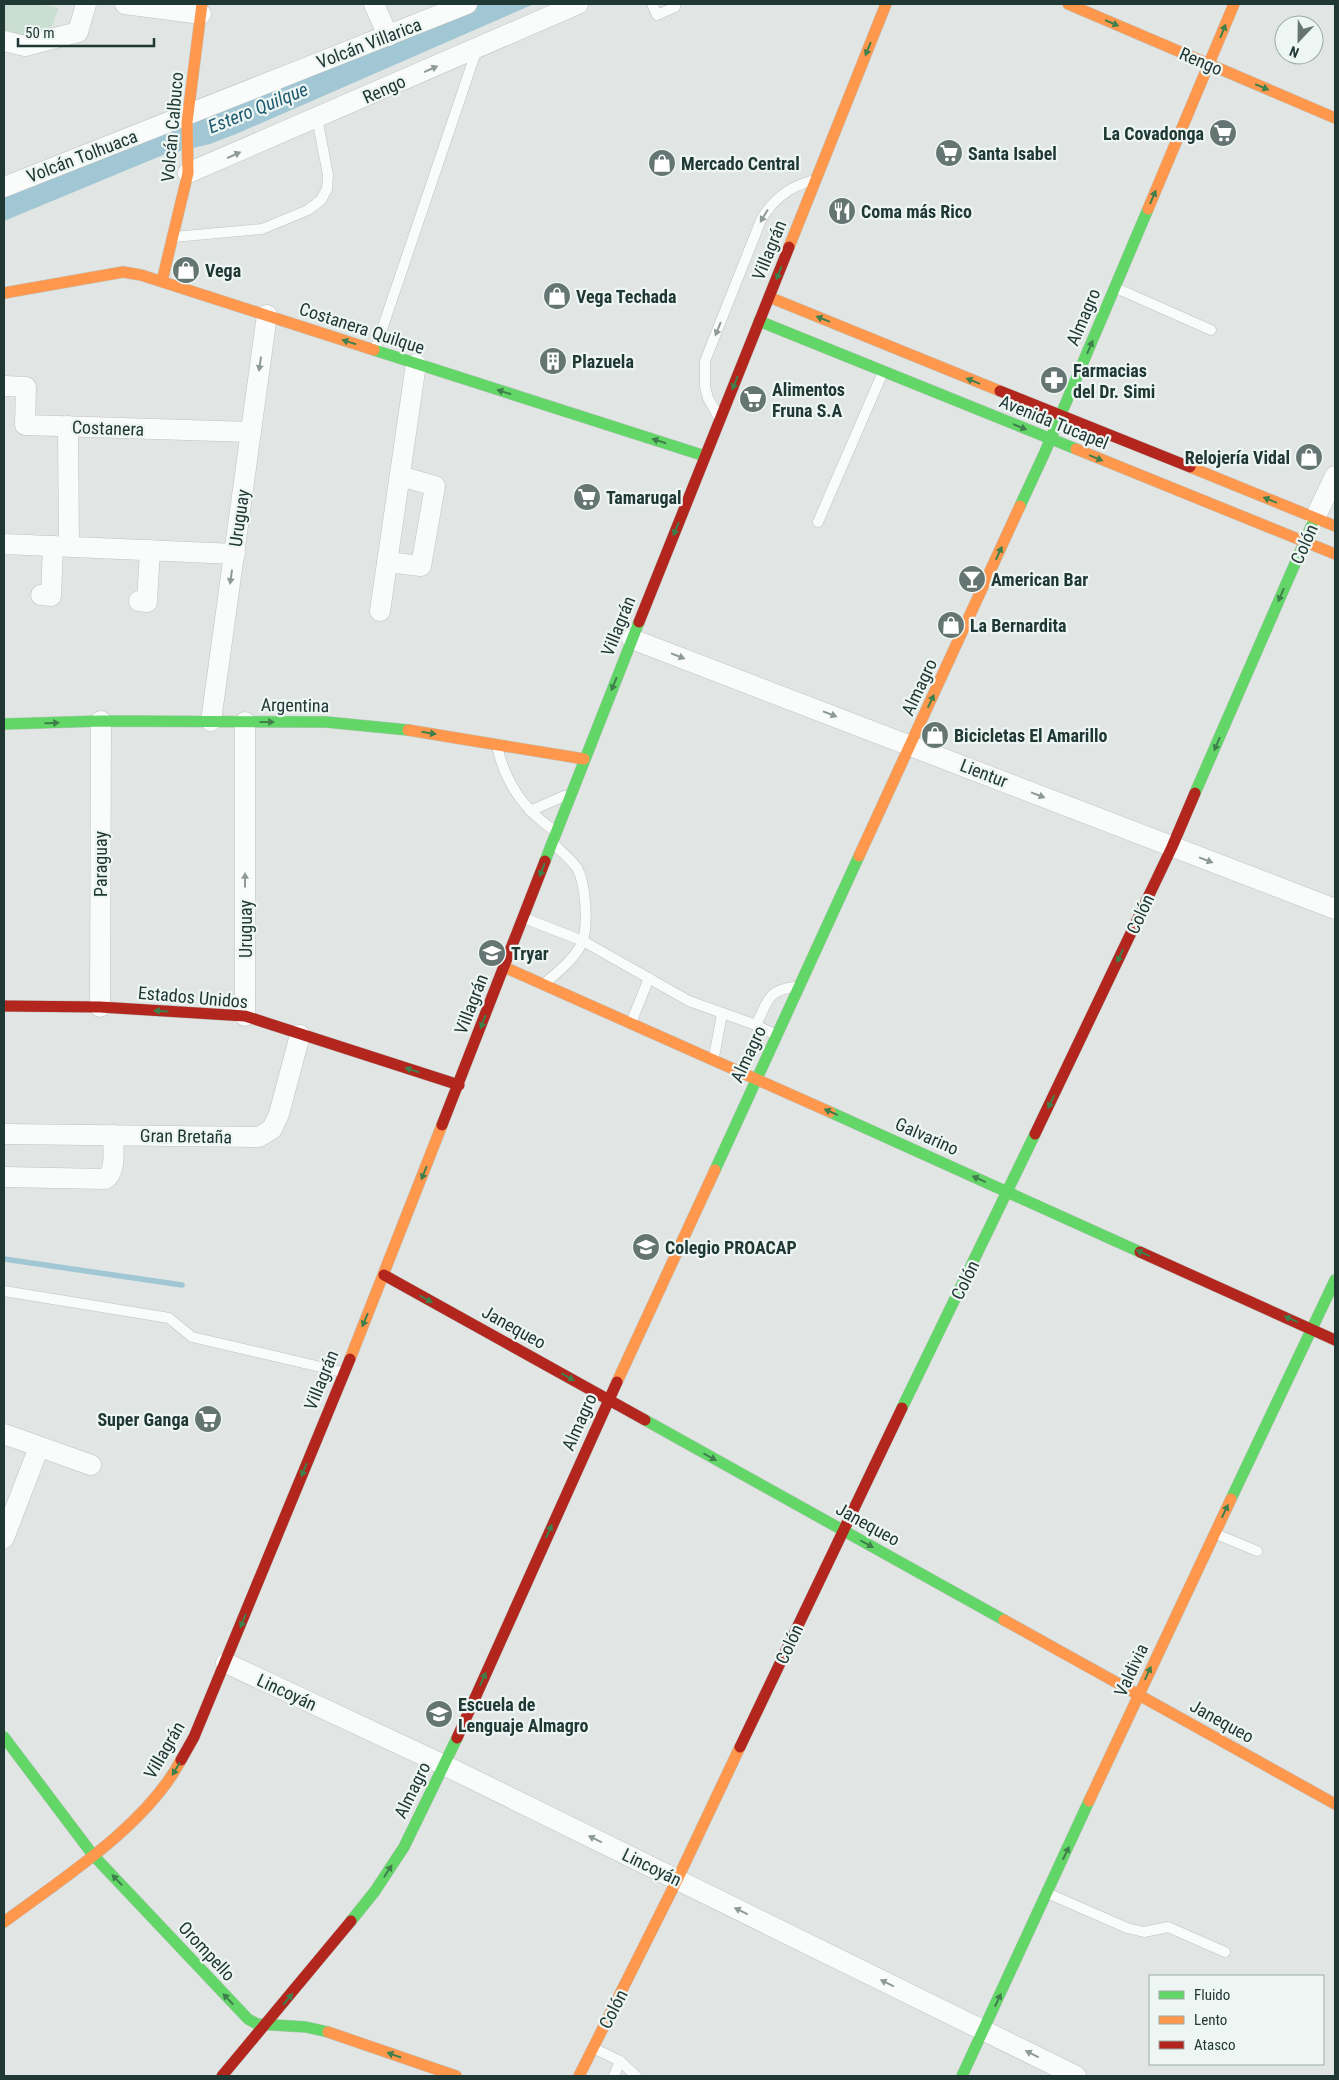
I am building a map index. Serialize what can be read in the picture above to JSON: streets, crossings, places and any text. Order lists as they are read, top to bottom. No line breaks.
{"streets":{"main road":["Rengo","Volcán Calbuco","Villagrán","Almagro","Costanera Quilque","Avenida Tucapel","Colón","Argentina","Estados Unidos","Galvarino","Janequeo","Valdivia","Orompello"],"street":["Volcán Villarica","Volcán Tolhuaca","Costanera","Uruguay","Lientur","Paraguay","Gran Bretaña","Lincoyán"]},"crossings":[["Volcán Villarica","Volcán Calbuco"],["Volcán Villarica","Volcán Tolhuaca"],["Rengo","Volcán Calbuco"],["Rengo","Almagro"],["Volcán Calbuco","Volcán Tolhuaca"],["Volcán Calbuco","Costanera Quilque"],["Villagrán","Costanera Quilque"],["Villagrán","Avenida Tucapel"],["Villagrán","Argentina"],["Villagrán","Lientur"],["Villagrán","Estados Unidos"],["Villagrán","Galvarino"],["Villagrán","Janequeo"],["Villagrán","Lincoyán"],["Villagrán","Orompello"],["Almagro","Avenida Tucapel"],["Almagro","Lientur"],["Almagro","Galvarino"],["Almagro","Janequeo"],["Almagro","Lincoyán"],["Almagro","Orompello"],["Costanera Quilque","Uruguay"],["Avenida Tucapel","Colón"],["Costanera","Uruguay"],["Uruguay","Argentina"],["Uruguay","Estados Unidos"],["Colón","Lientur"],["Colón","Galvarino"],["Colón","Janequeo"],["Colón","Lincoyán"],["Argentina","Paraguay"],["Paraguay","Estados Unidos"],["Estados Unidos","Gran Bretaña"],["Galvarino","Valdivia"],["Janequeo","Valdivia"],["Valdivia","Lincoyán"]],"one_way":["Rengo","Villagrán","Almagro","Costanera Quilque","Colón","Argentina","Lientur","Estados Unidos","Galvarino","Janequeo","Valdivia","Lincoyán","Orompello"],"water":["Estero Quilque"],"places":{"supermarket":["La Covadonga","Santa Isabel","Alimentos Fruna S.A","Tamarugal","Super Ganga"],"shop":["Mercado Central","Vega","Vega Techada","Relojería Vidal","La Bernardita","Bicicletas El Amarillo"],"restaurant":["Coma más Rico"],"building":["Plazuela"],"pharmacy":["Farmacias del Dr. Simi"],"bar":["American Bar"],"school or university":["Tryar","Colegio PROACAP","Escuela de Lenguaje Almagro"]},"legend":["Fluido","Lento","Atasco"],"scale_bar":"50 m","north":"bottom"}
